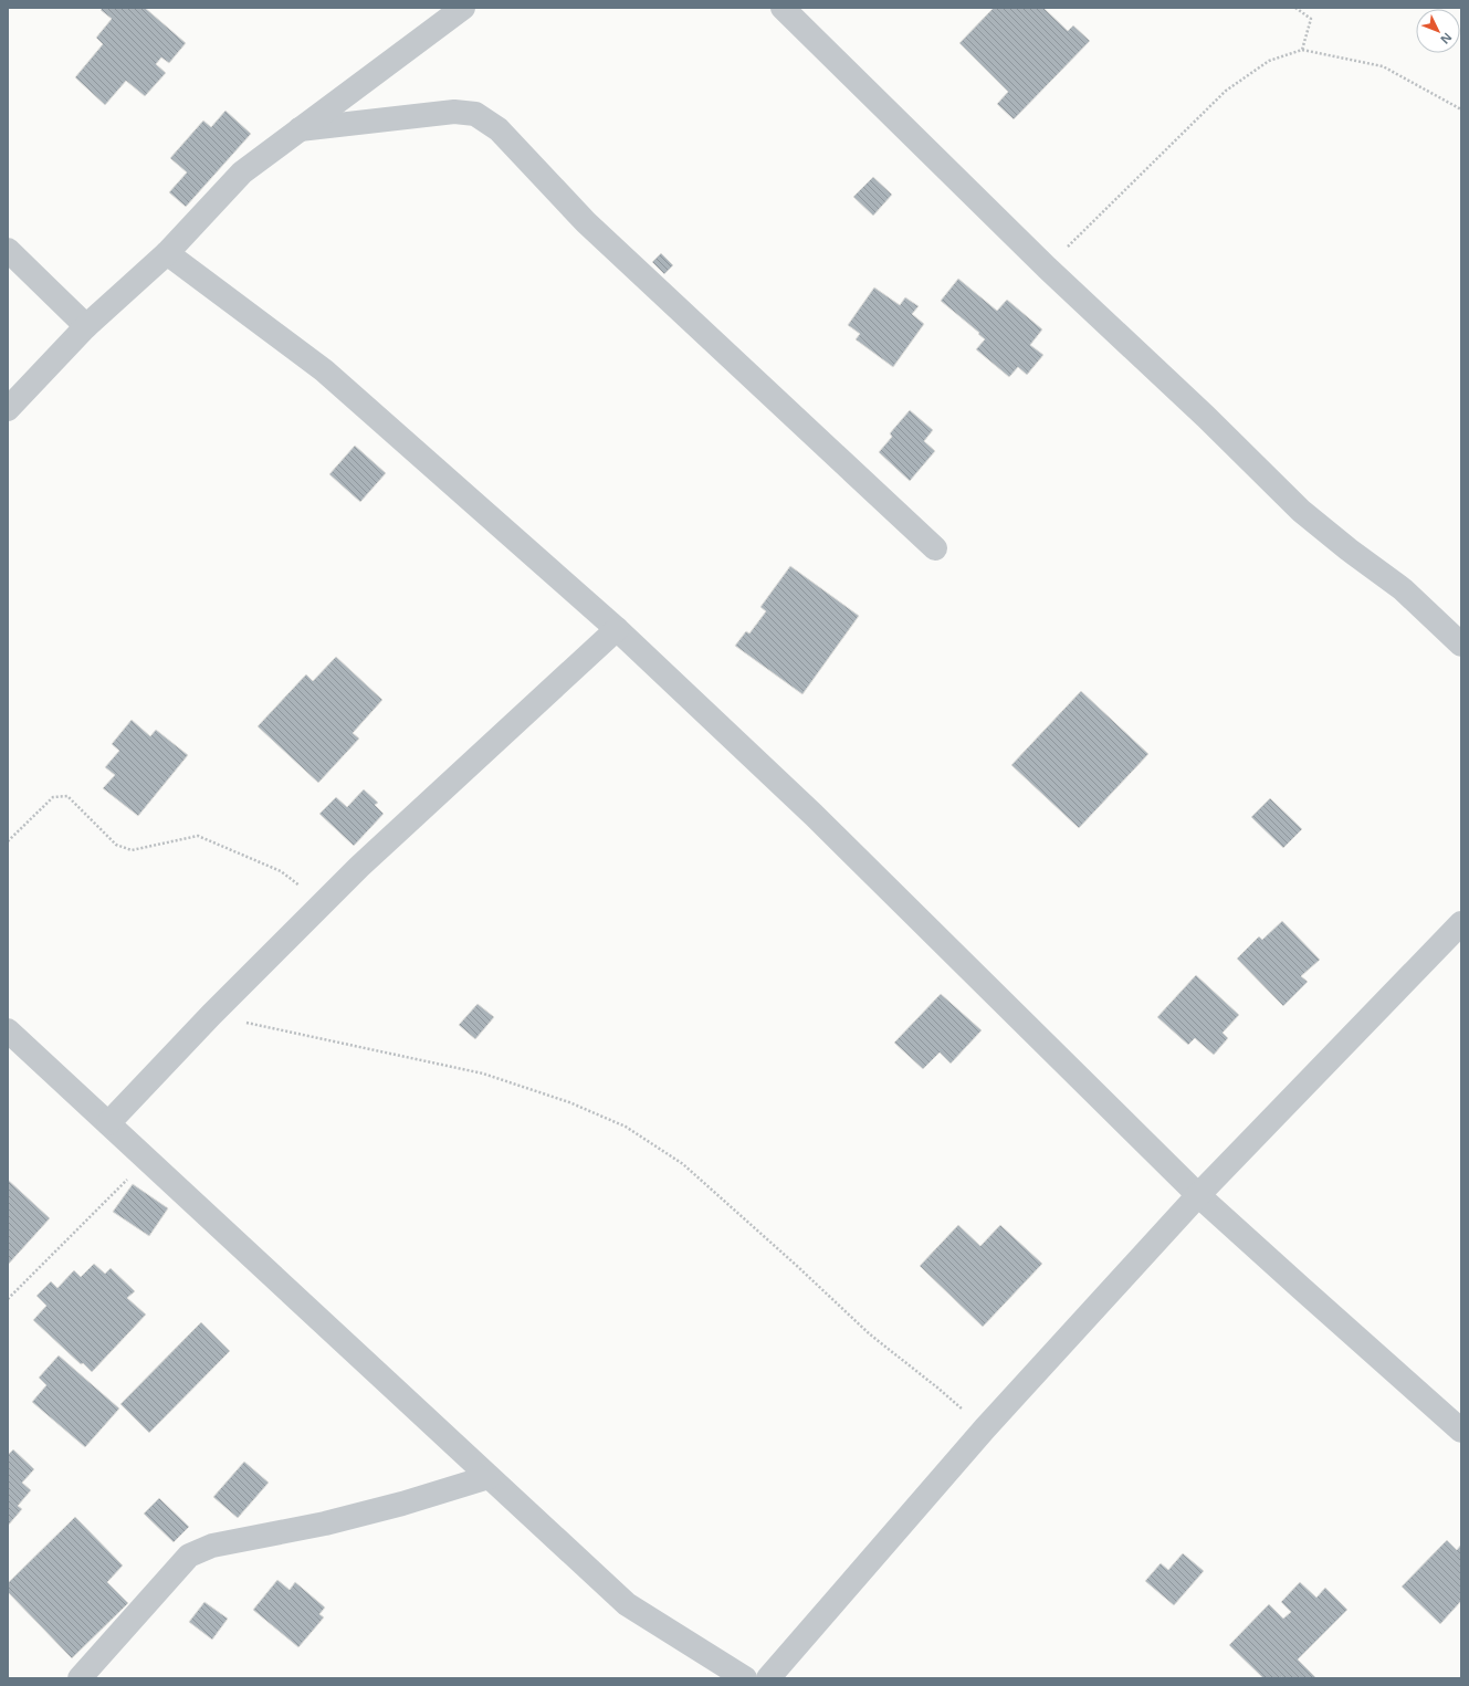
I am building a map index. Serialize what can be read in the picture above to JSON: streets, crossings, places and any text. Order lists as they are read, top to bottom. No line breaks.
{"north":"bottom right"}
